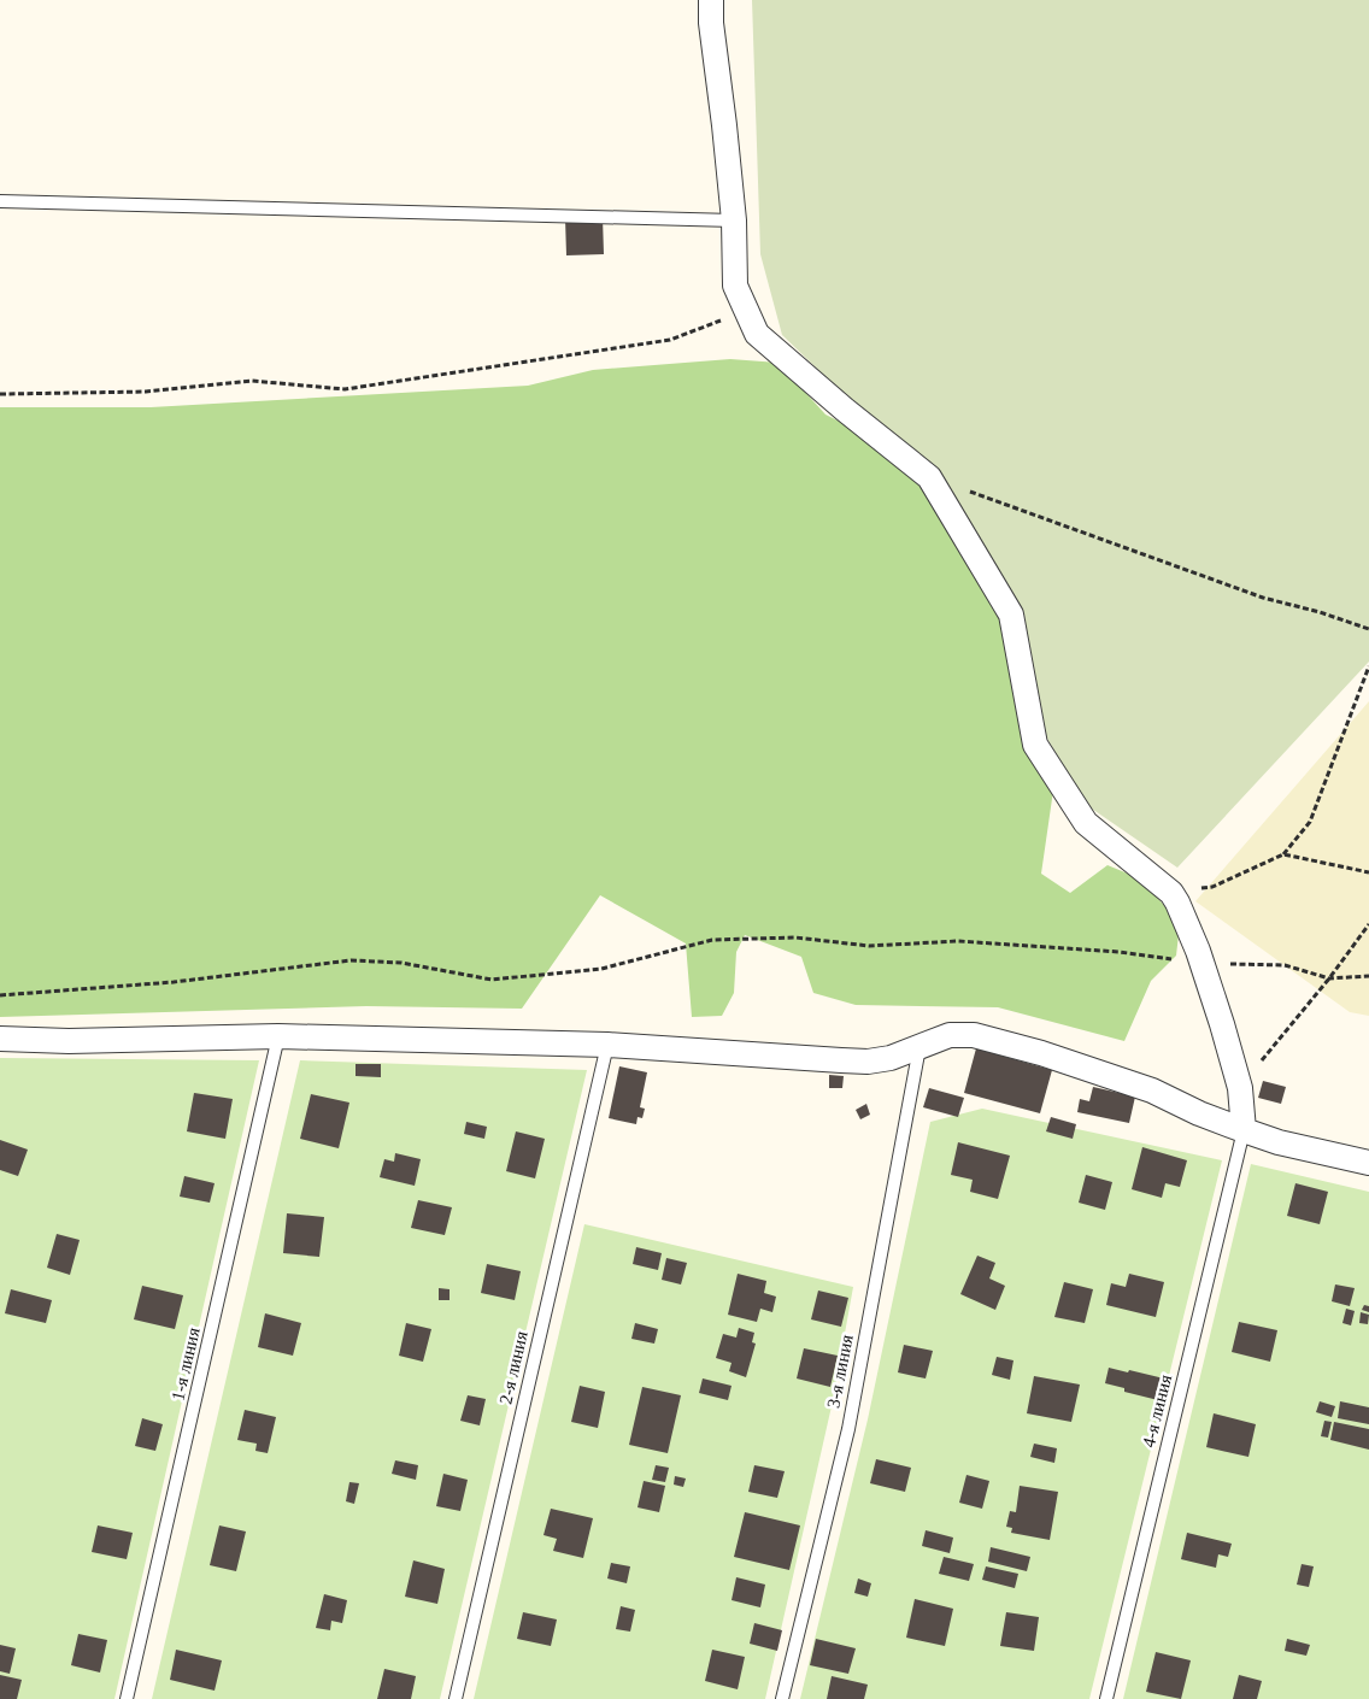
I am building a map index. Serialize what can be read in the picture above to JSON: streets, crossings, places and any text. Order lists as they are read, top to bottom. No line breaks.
{"streets":{"lane":["1-я линия","2-я линия","3-я линия","4-я линия"]}}
